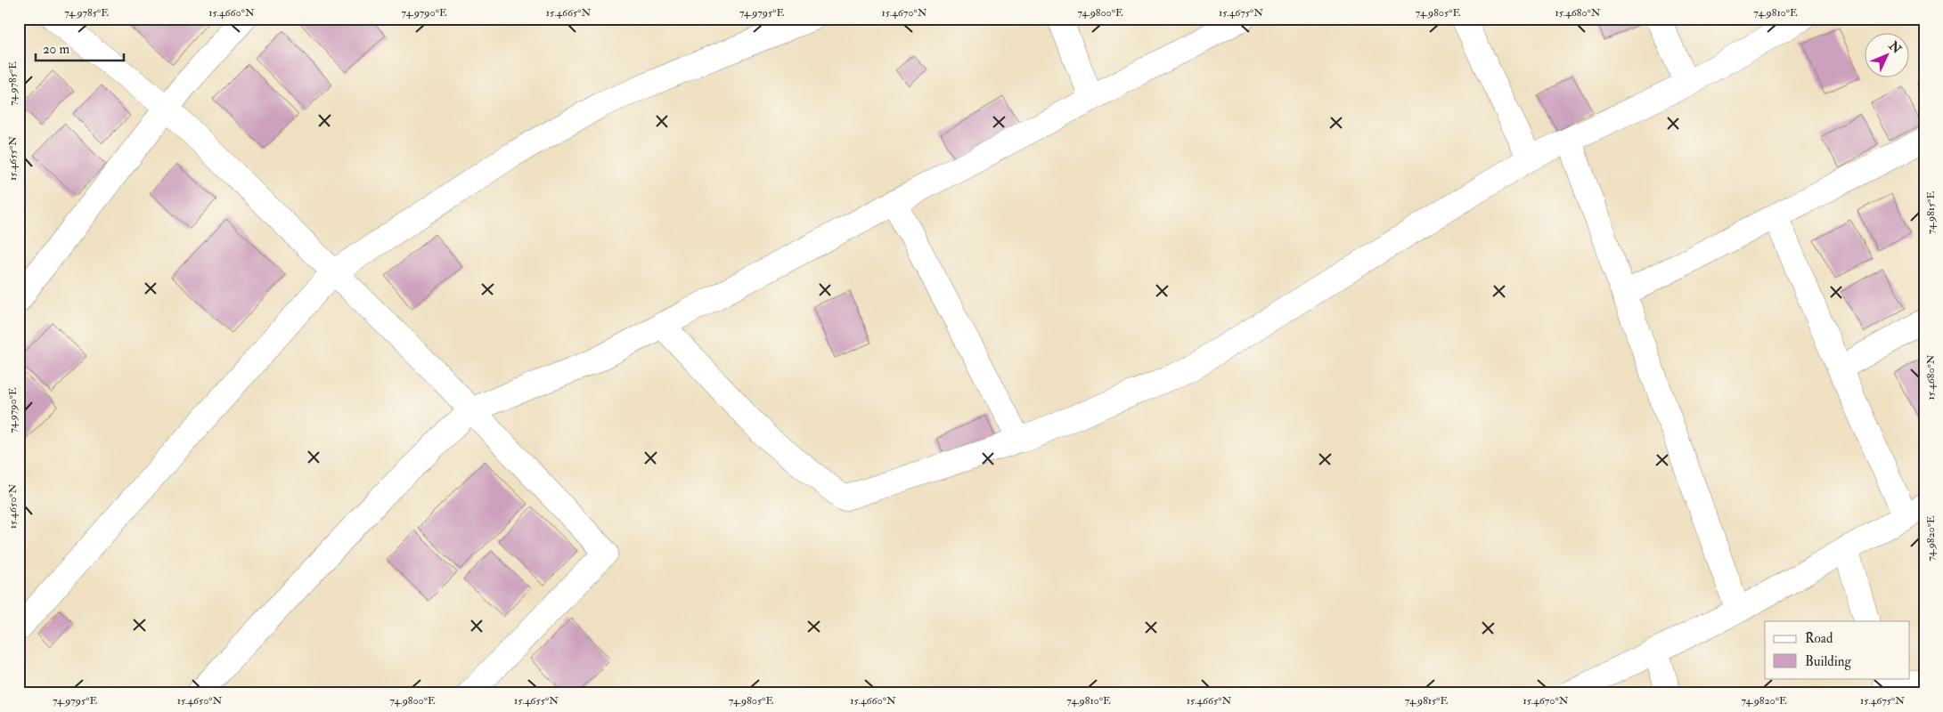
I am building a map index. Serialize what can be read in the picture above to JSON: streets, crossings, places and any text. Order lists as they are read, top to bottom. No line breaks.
{"legend":["Road","Building"],"scale_bar":"20 m","north":"top right","coordinates":["74.9785°E","15.4660°N","74.9790°E","15.4665°N","74.9795°E","15.4670°N","74.9800°E","15.4675°N","74.9805°E","15.4680°N","74.9810°E","15.4655°N","74.9815°E","15.4650°N","74.9820°E"]}
